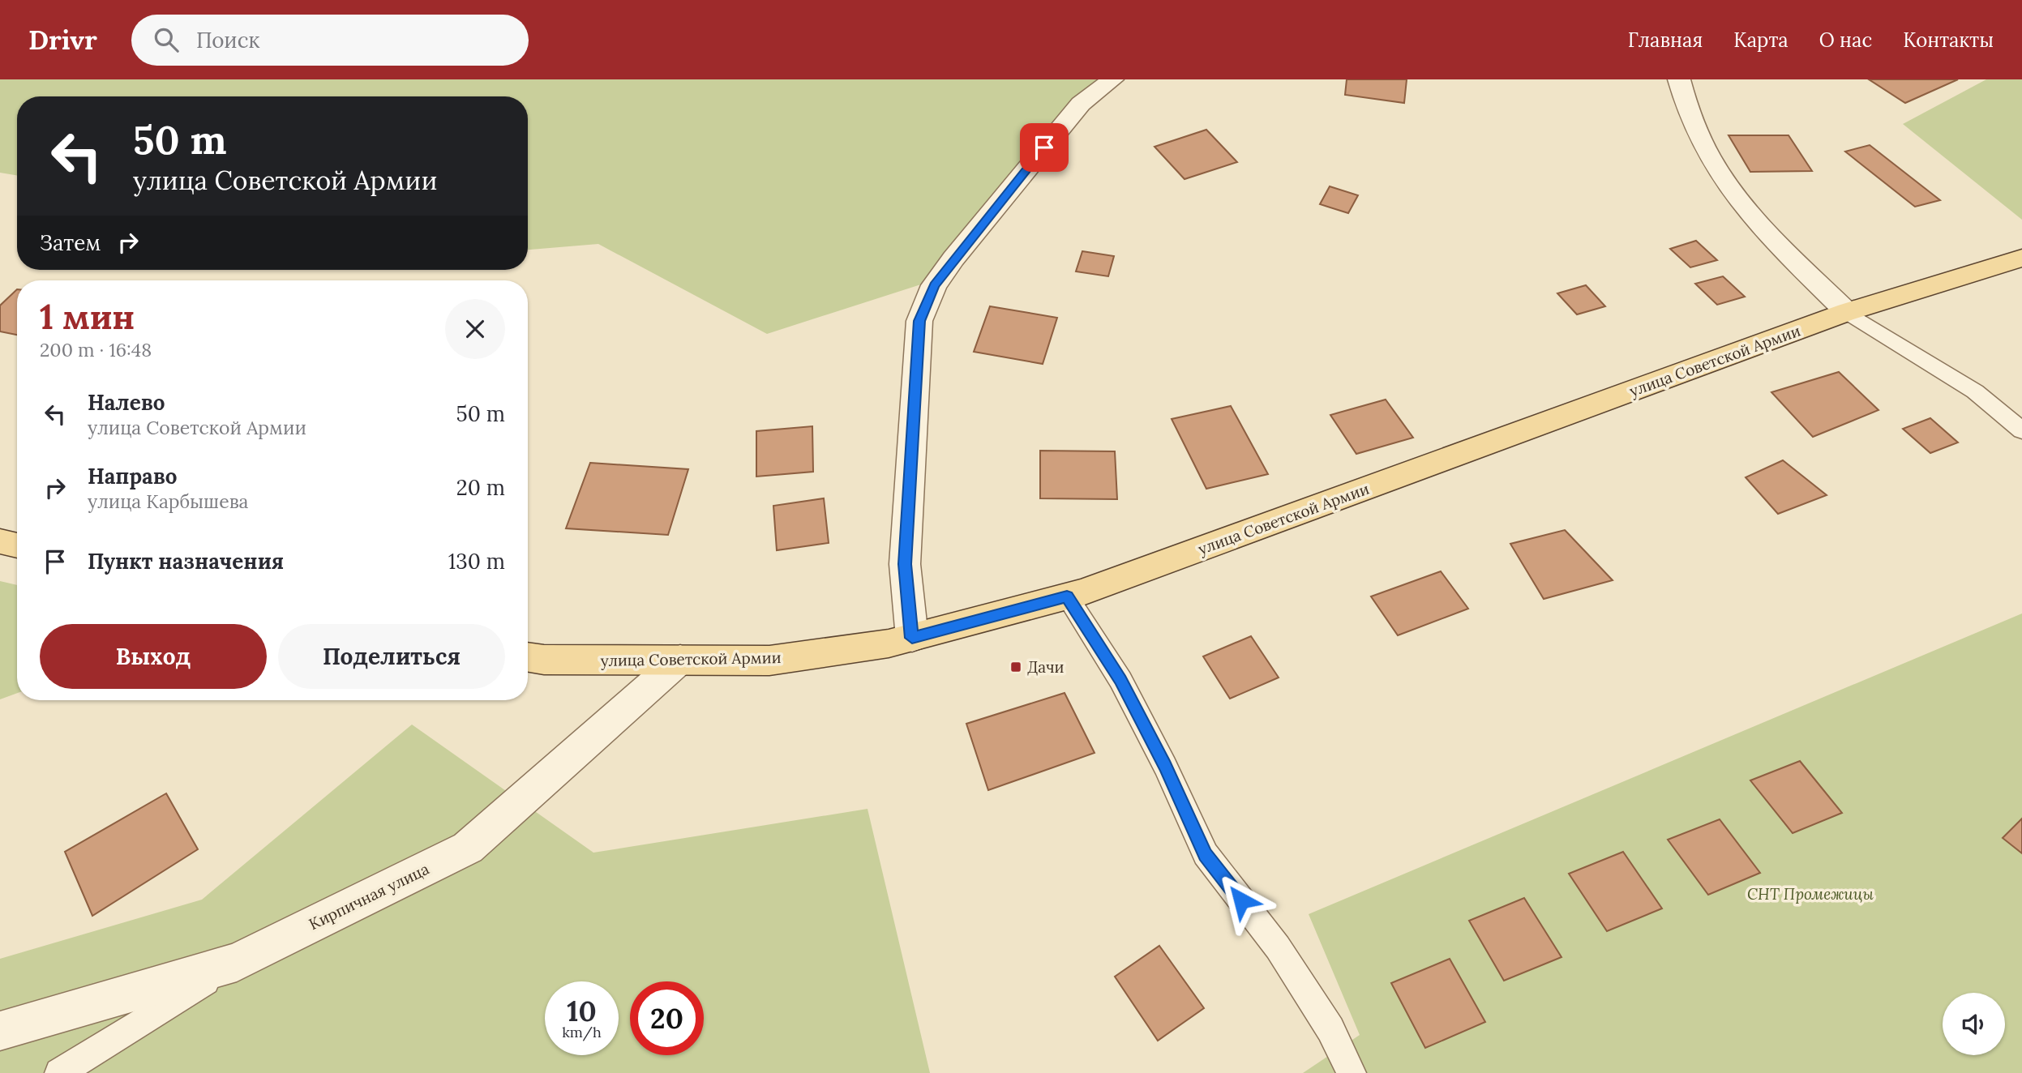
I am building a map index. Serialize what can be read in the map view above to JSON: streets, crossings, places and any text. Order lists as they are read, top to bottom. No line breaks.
{"streets":{"main road":["улица Советской Армии"],"street":["Кирпичная улица"]},"crossings":[["улица Советской Армии","Кирпичная улица"]],"parks":["СНТ Промежицы"],"places":{"transit":["Дачи"]},"page":{"header":"Drivr","search":"Поиск","nav":["Главная","Карта","О нас","Контакты"],"turn":["50 m","улица Советской Армии"],"then":"Затем","heading":["1 мин","200 m · 16:48"],"list":[{"name":"Налево","note":"улица Советской Армии","value":"50 m"},{"name":"Направо","note":"улица Карбышева","value":"20 m"},{"name":"Пункт назначения","value":"130 m"}],"buttons":["Выход","Поделиться"],"speed":"10 km/h","limit":"20"}}
